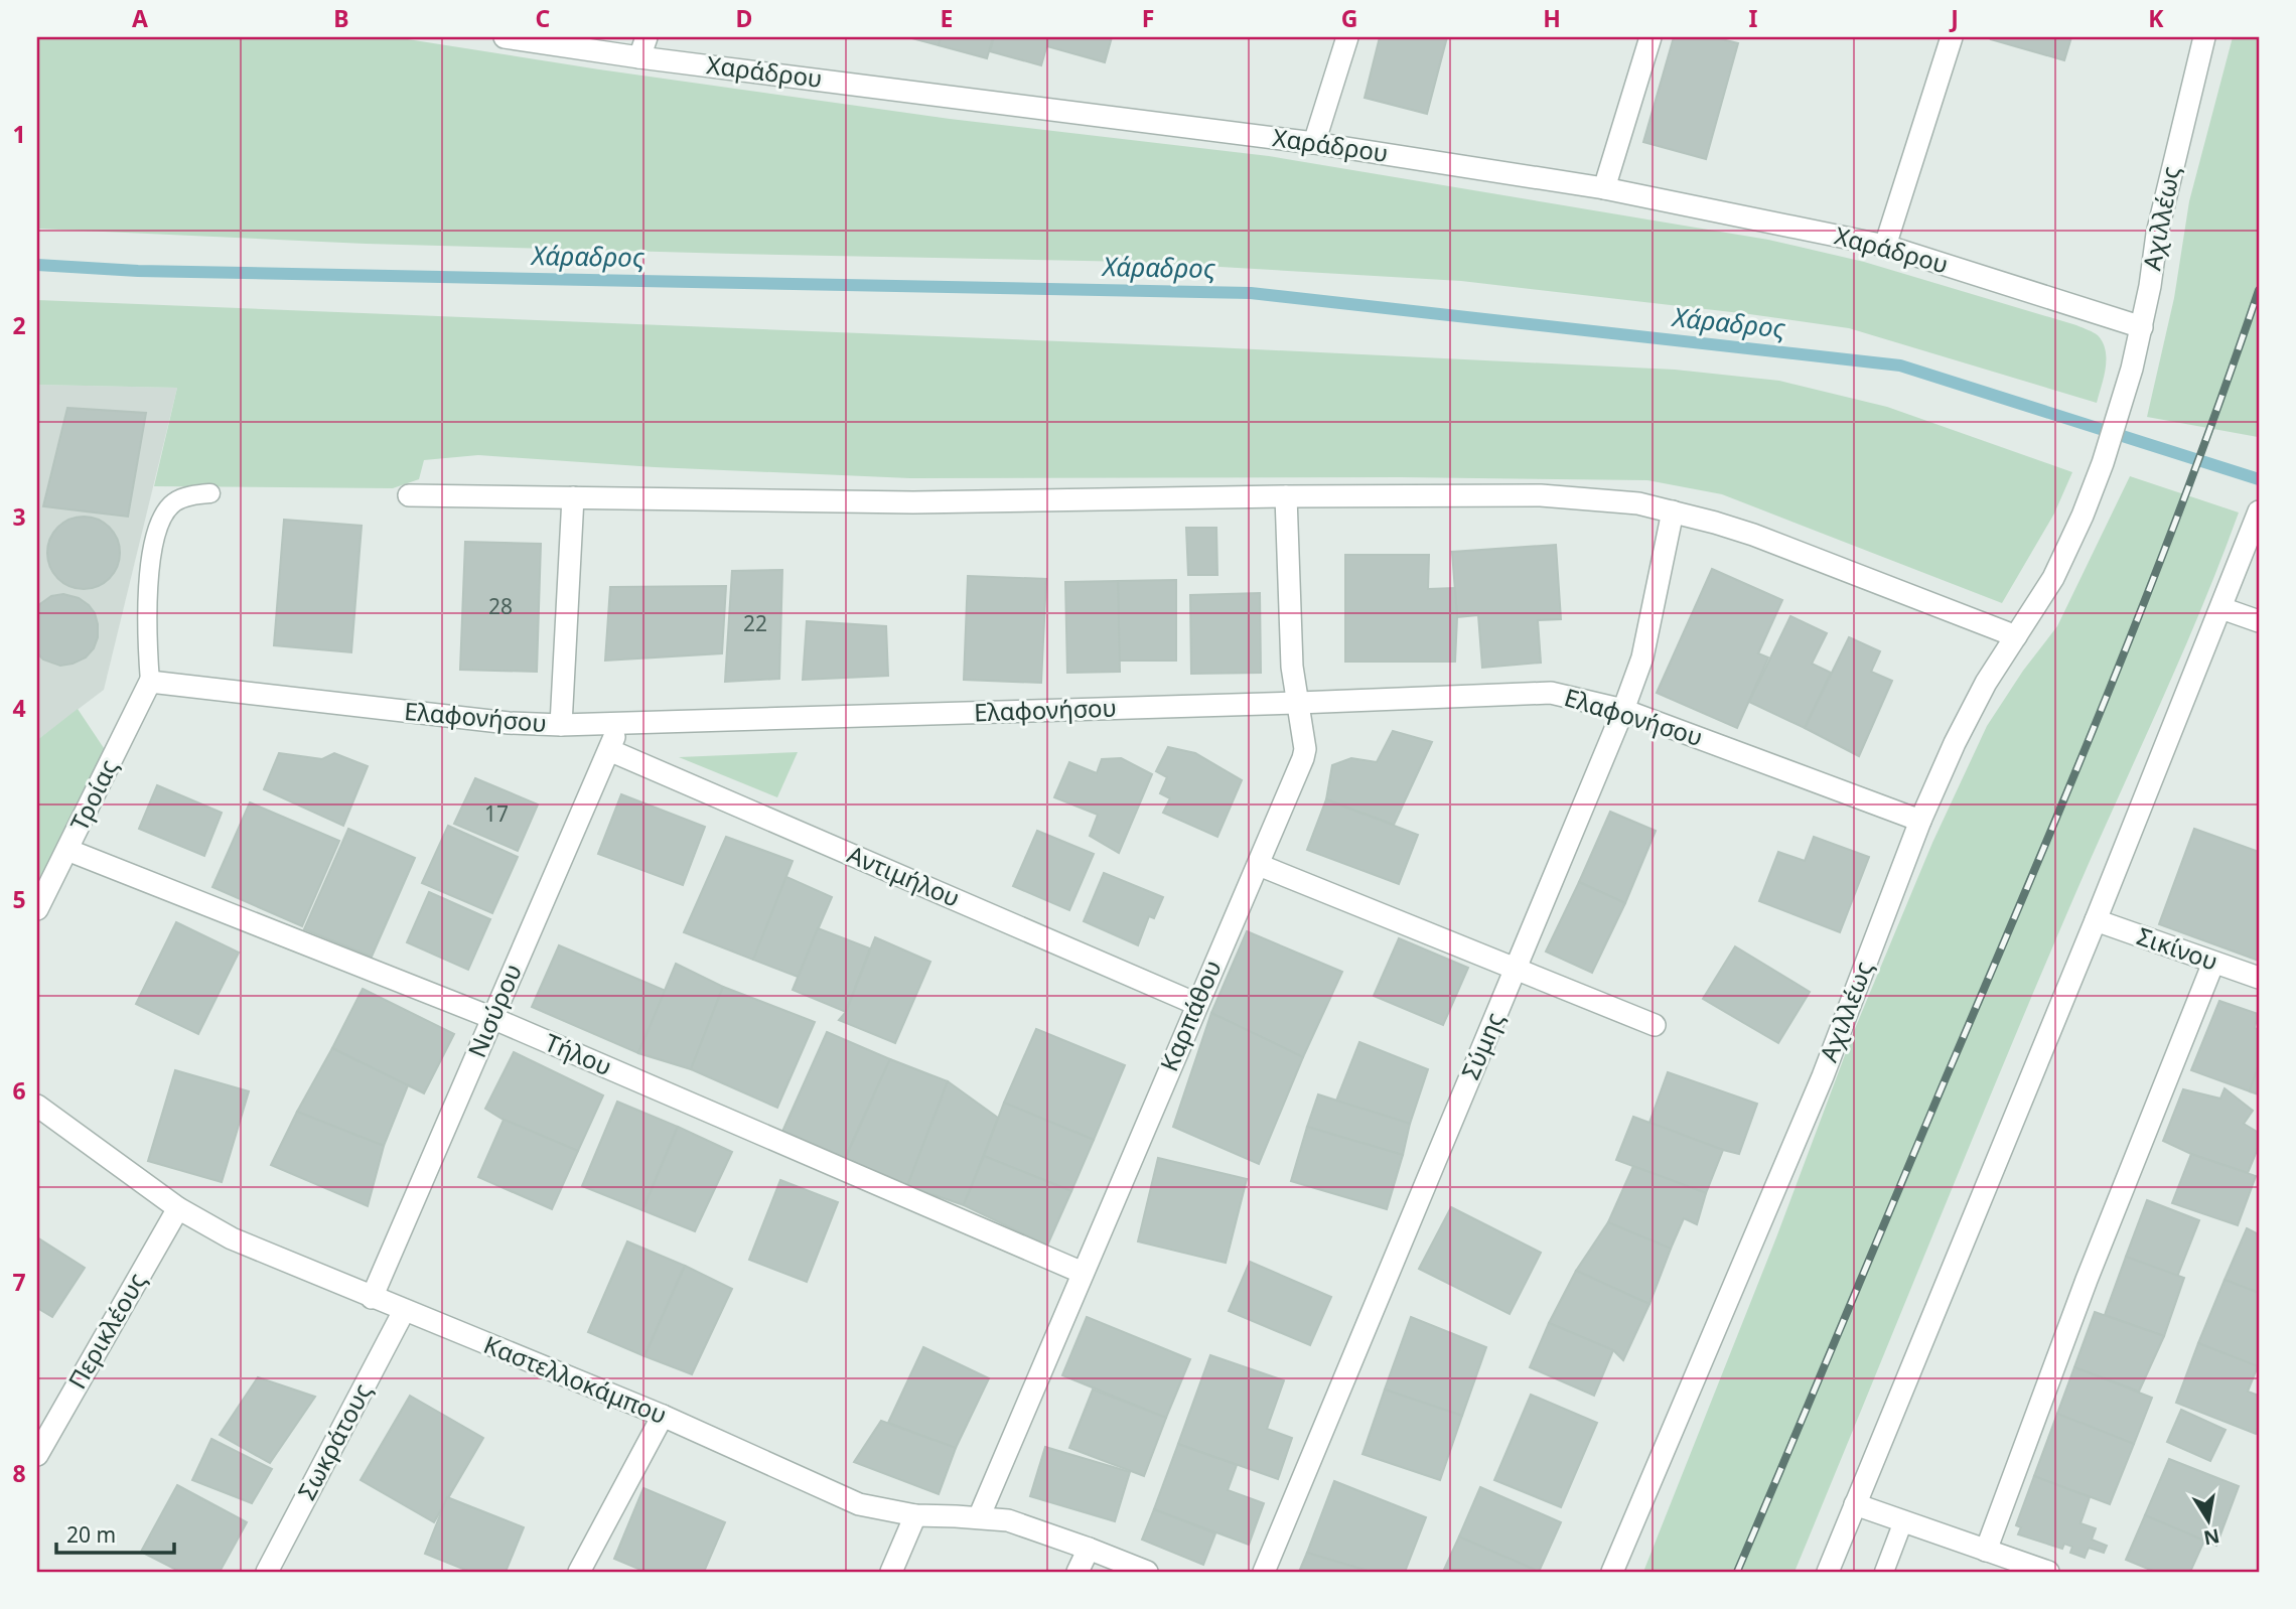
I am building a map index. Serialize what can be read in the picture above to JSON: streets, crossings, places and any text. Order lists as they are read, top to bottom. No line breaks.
{"streets":{"street":["Χαράδρου","Αχιλλέως","Ελαφονήσου","Τροίας","Αντιμήλου","Σικίνου","Νισύρου","Καρπάθου","Σύμης","Τήλου","Περικλέους","Καστελλοκάμπου","Σωκράτους"]},"crossings":[["Χαράδρου","Αχιλλέως"],["Αχιλλέως","Ελαφονήσου"],["Ελαφονήσου","Τροίας"],["Ελαφονήσου","Νισύρου"],["Ελαφονήσου","Καρπάθου"],["Ελαφονήσου","Σύμης"],["Τροίας","Τήλου"],["Αντιμήλου","Νισύρου"],["Αντιμήλου","Καρπάθου"],["Νισύρου","Τήλου"],["Νισύρου","Καστελλοκάμπου"],["Καρπάθου","Τήλου"],["Καρπάθου","Καστελλοκάμπου"],["Περικλέους","Καστελλοκάμπου"],["Καστελλοκάμπου","Σωκράτους"]],"water":["Χάραδρος"],"house_numbers":["28","22","17"],"scale_bar":"20 m","north":"bottom","grid":{"columns":["A","B","C","D","E","F","G","H","I","J","K"],"rows":["1","2","3","4","5","6","7","8"]}}
